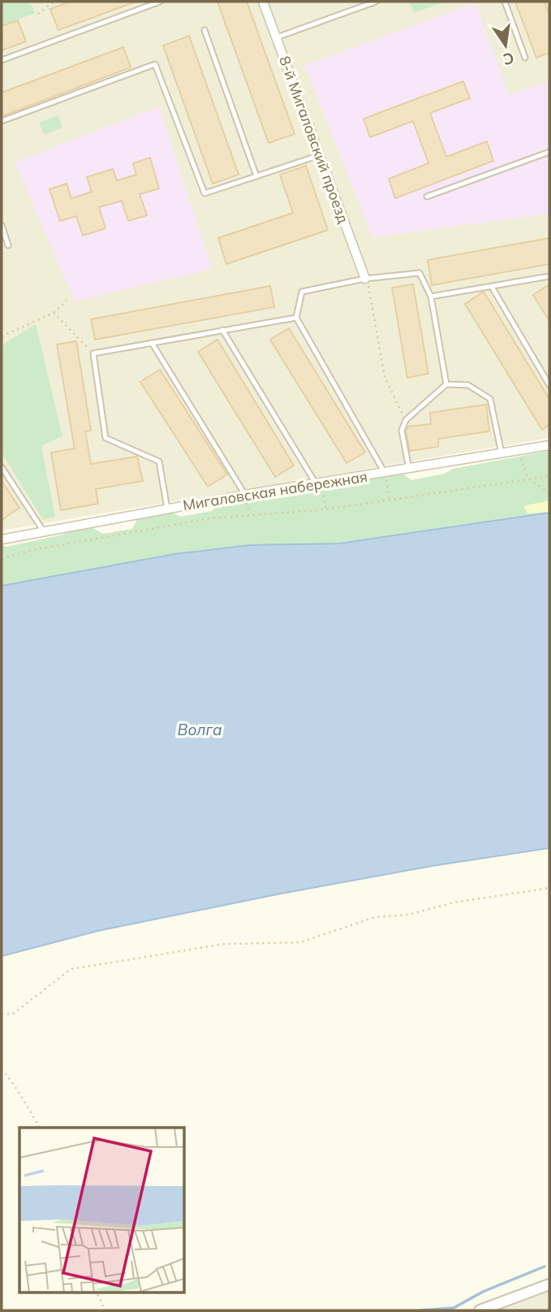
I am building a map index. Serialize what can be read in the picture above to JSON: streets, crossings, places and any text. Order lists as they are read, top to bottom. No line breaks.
{"streets":{"street":["8-й Мигаловский проезд","Мигаловская набережная"]},"water":["Волга"],"north":"bottom"}
